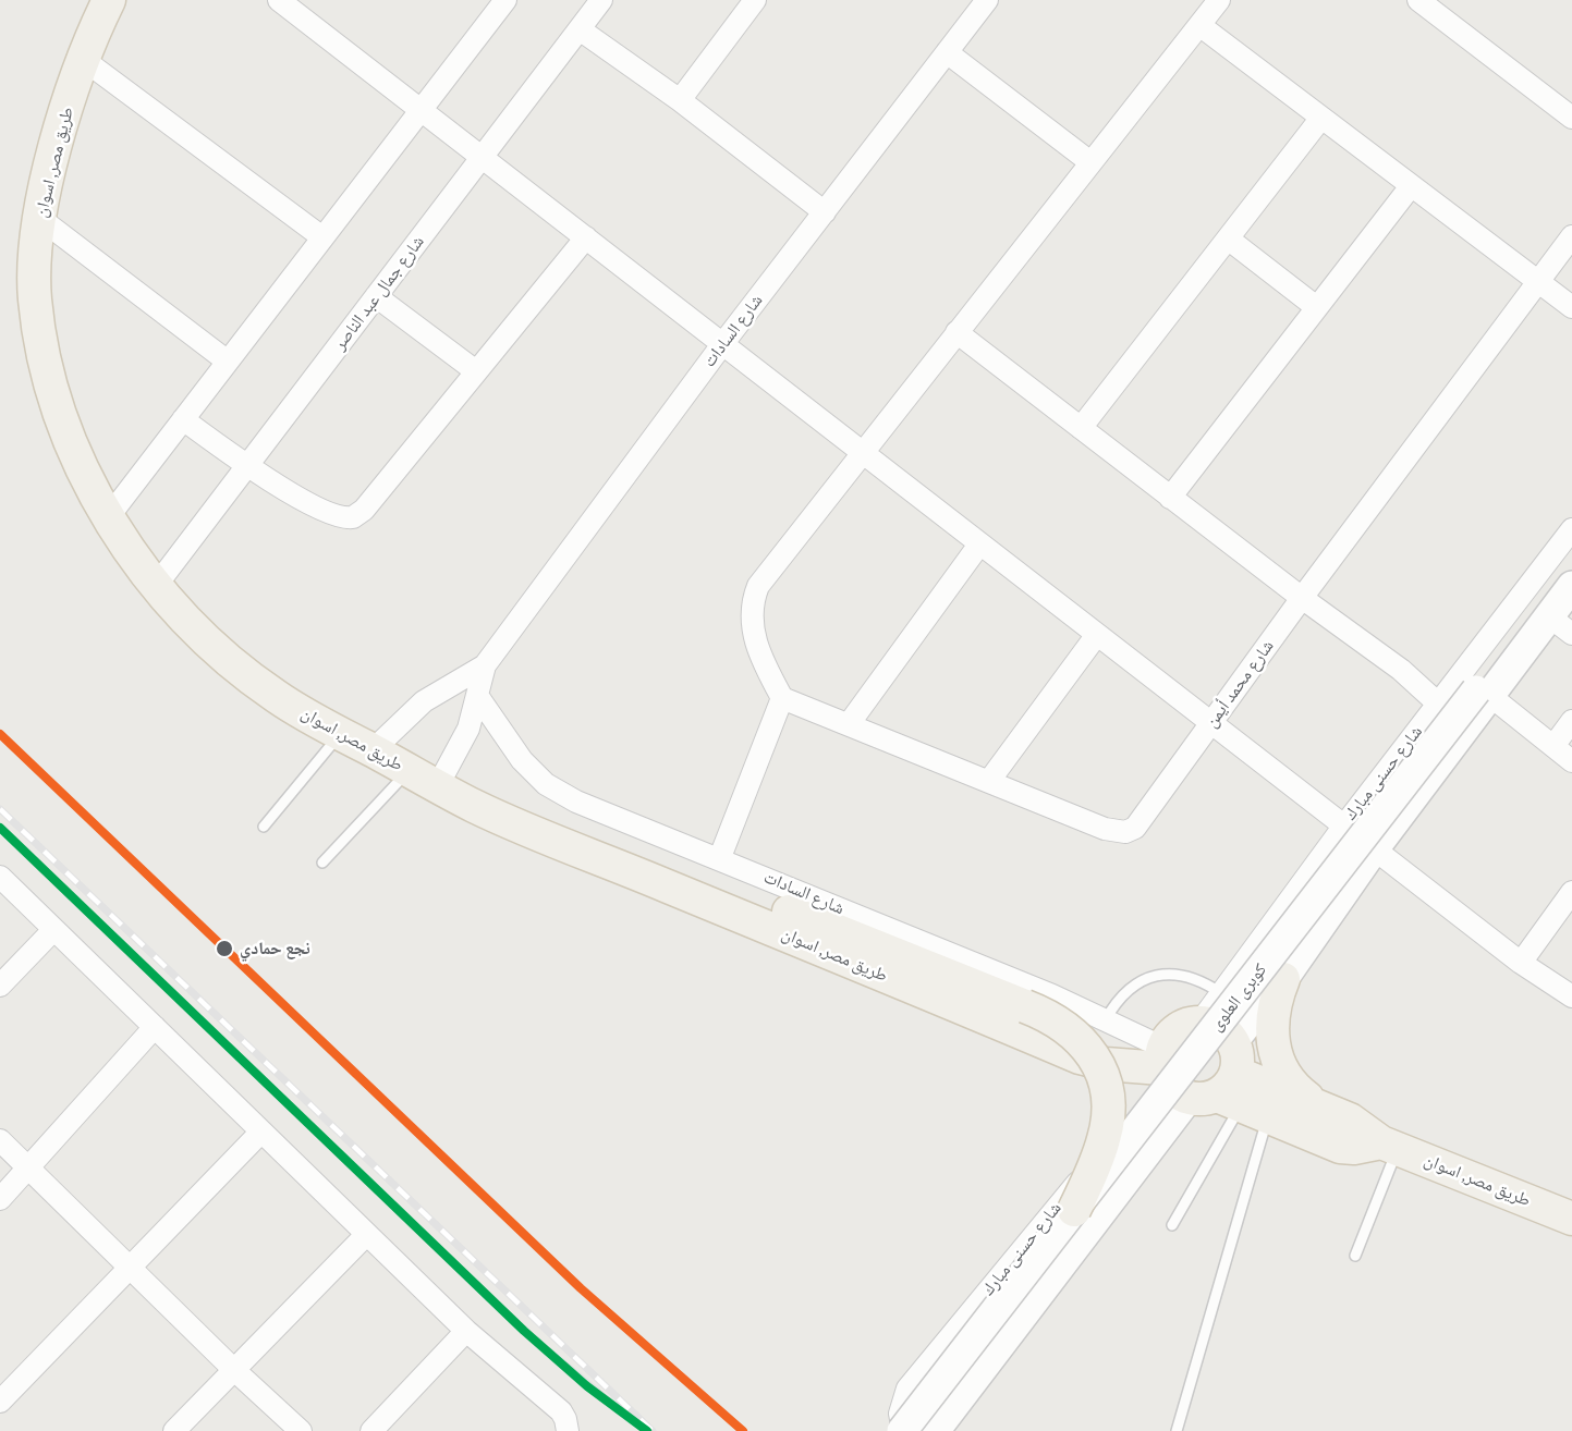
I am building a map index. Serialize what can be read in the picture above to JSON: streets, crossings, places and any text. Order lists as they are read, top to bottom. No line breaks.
{"streets":{"main road":["طريق مصر, اسوان","كوبرى العلوى"],"street":["شارع جمال عبد الناصر","شارع السادات","شارع محمد أيمن","شارع حسنى مبارك"]},"crossings":[["طريق مصر, اسوان","شارع جمال عبد الناصر"],["طريق مصر, اسوان","شارع السادات"],["طريق مصر, اسوان","شارع حسنى مبارك"],["شارع السادات","شارع حسنى مبارك"],["شارع حسنى مبارك","كوبرى العلوى"]],"places":["نجع حمادي"]}
